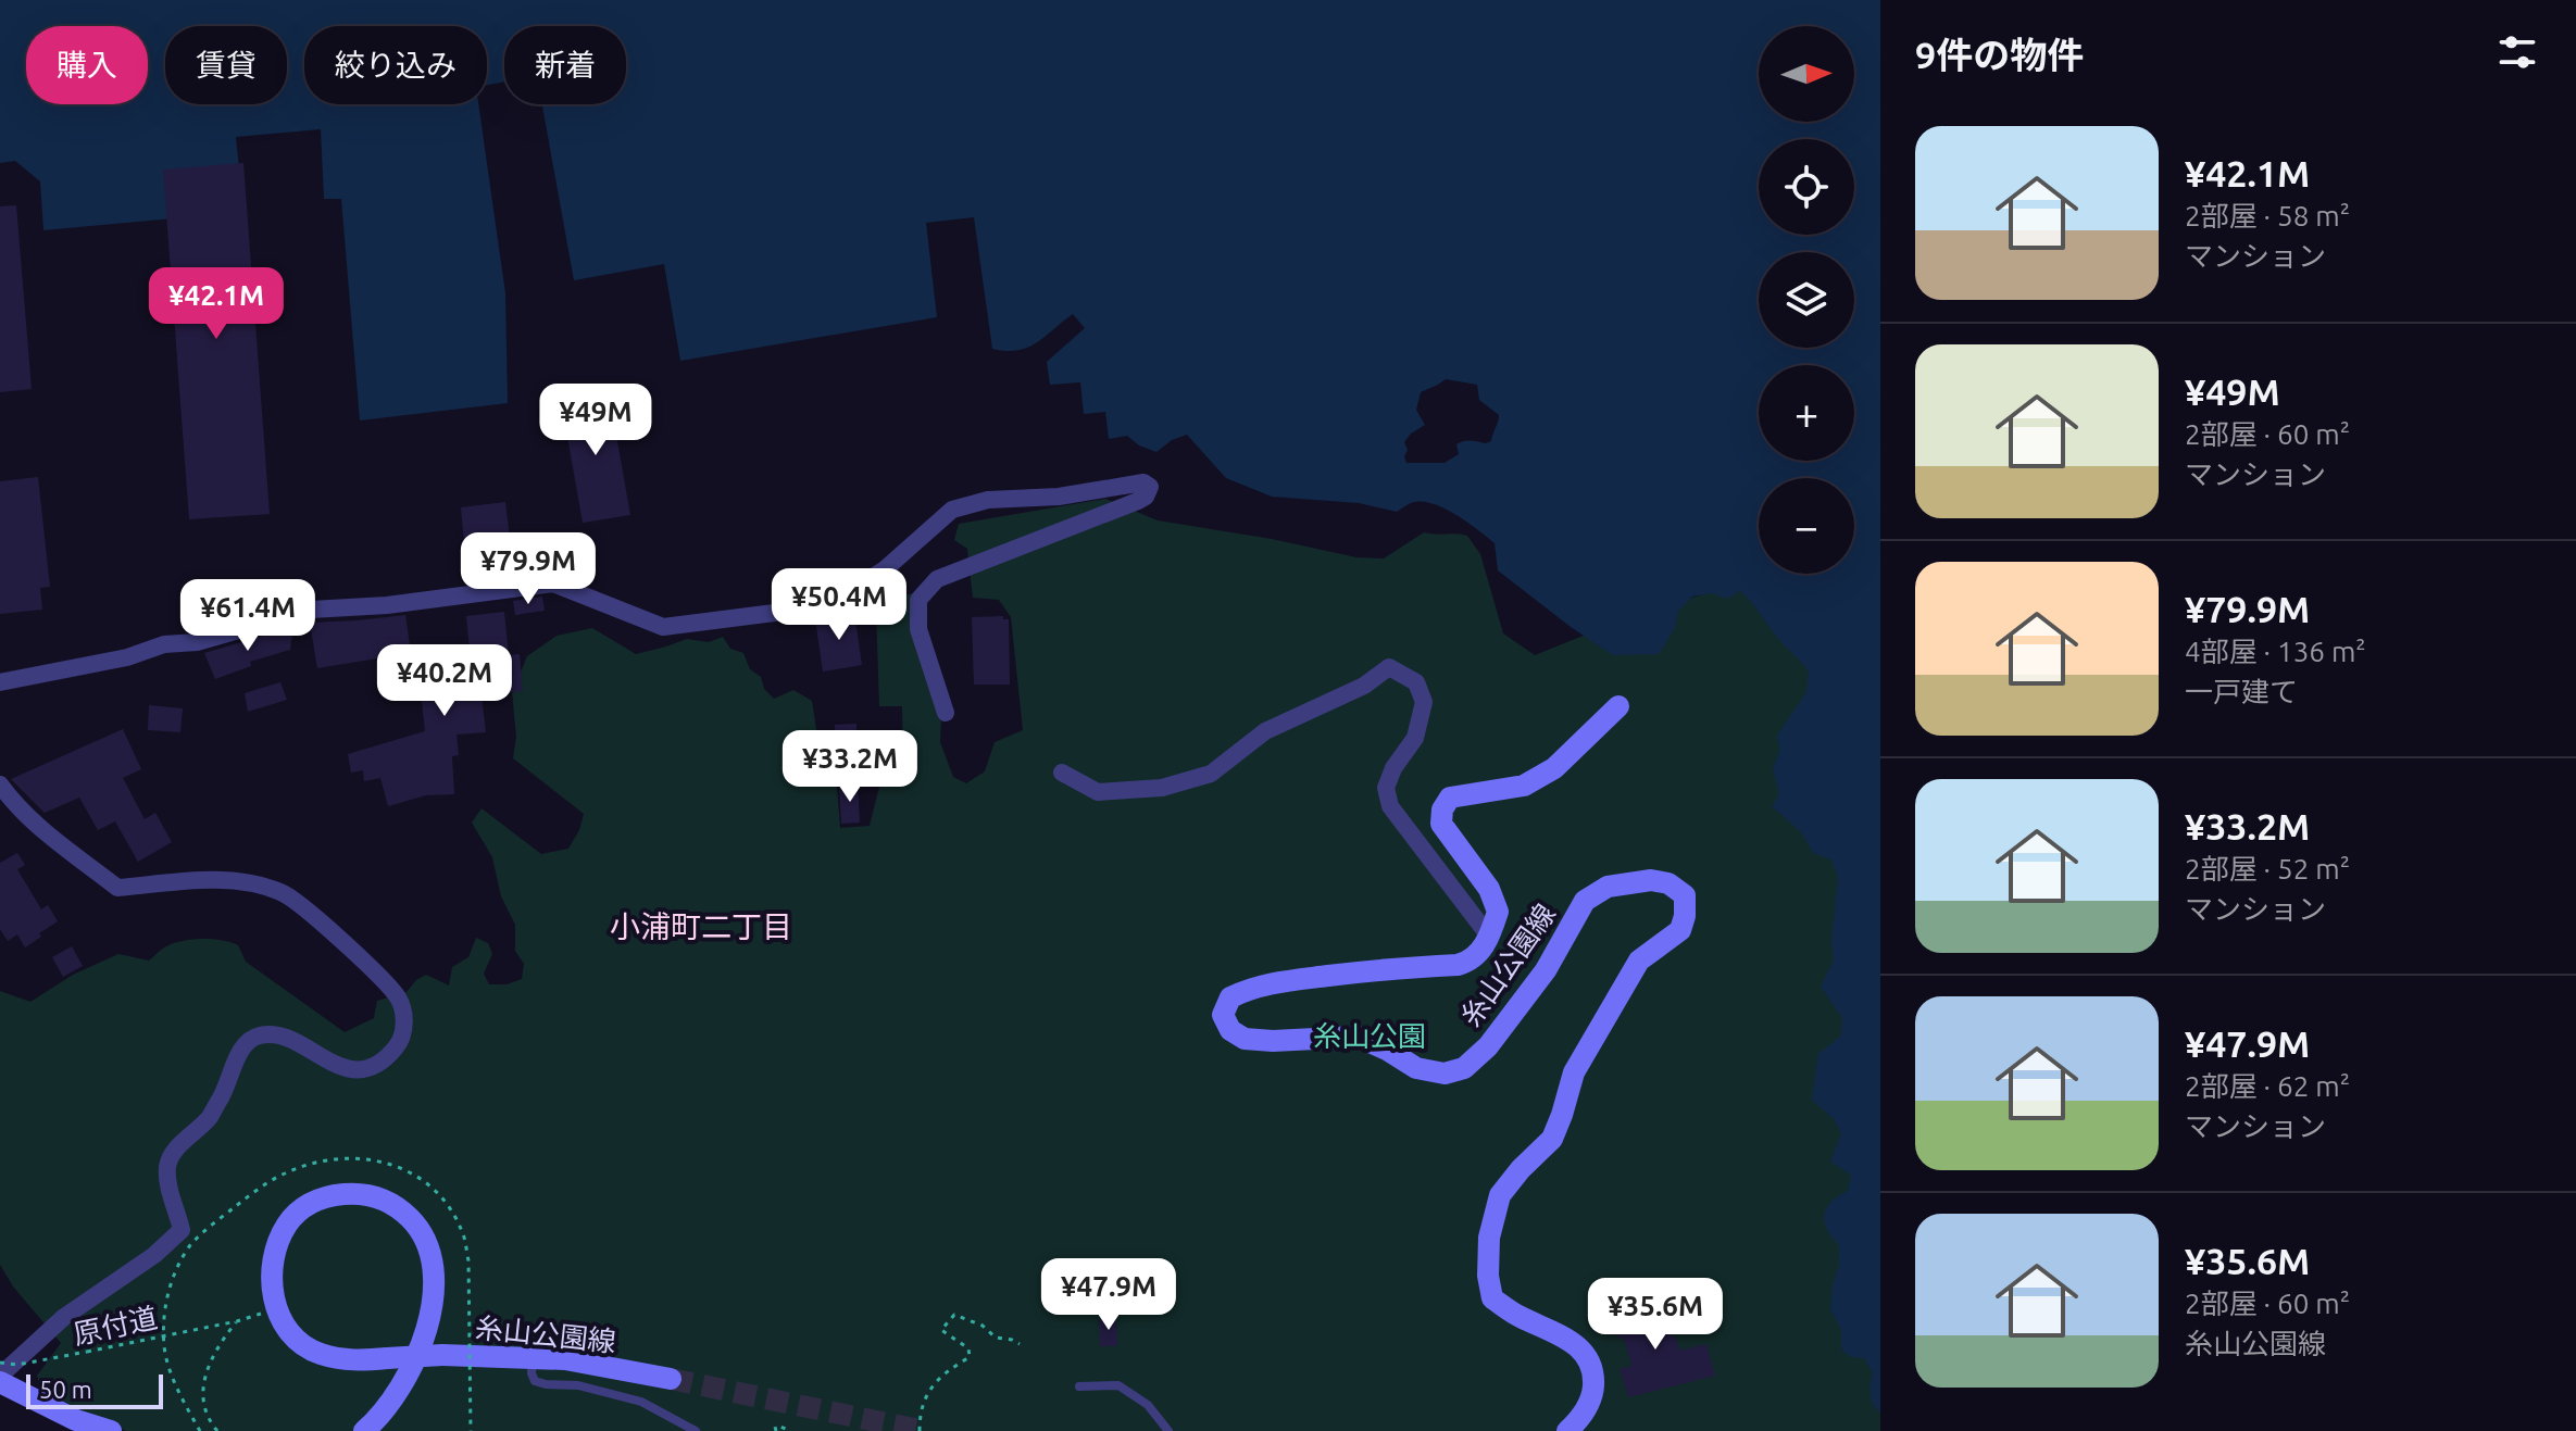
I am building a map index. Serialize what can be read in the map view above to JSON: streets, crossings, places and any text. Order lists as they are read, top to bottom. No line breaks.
{"streets":{"main road":["糸山公園線"],"path":["原付道"]},"districts":["小浦町二丁目"],"parks":["糸山公園"],"scale_bar":"50 m","north":"right","page":{"heading":"9件の物件","map_buttons":["+","−"],"chip":["購入","賃貸","絞り込み","新着"],"list":[{"name":"¥42.1M","note":"2部屋 · 58 m² · マンション"},{"name":"¥49M","note":"2部屋 · 60 m² · マンション"},{"name":"¥79.9M","note":"4部屋 · 136 m² · 一戸建て"},{"name":"¥33.2M","note":"2部屋 · 52 m² · マンション"},{"name":"¥47.9M","note":"2部屋 · 62 m² · マンション"},{"name":"¥35.6M","note":"2部屋 · 60 m² · 糸山公園線"}],"price":["¥42.1M","¥49M","¥79.9M","¥50.4M","¥61.4M","¥40.2M","¥33.2M","¥47.9M","¥35.6M"],"scale":"50 m"}}
